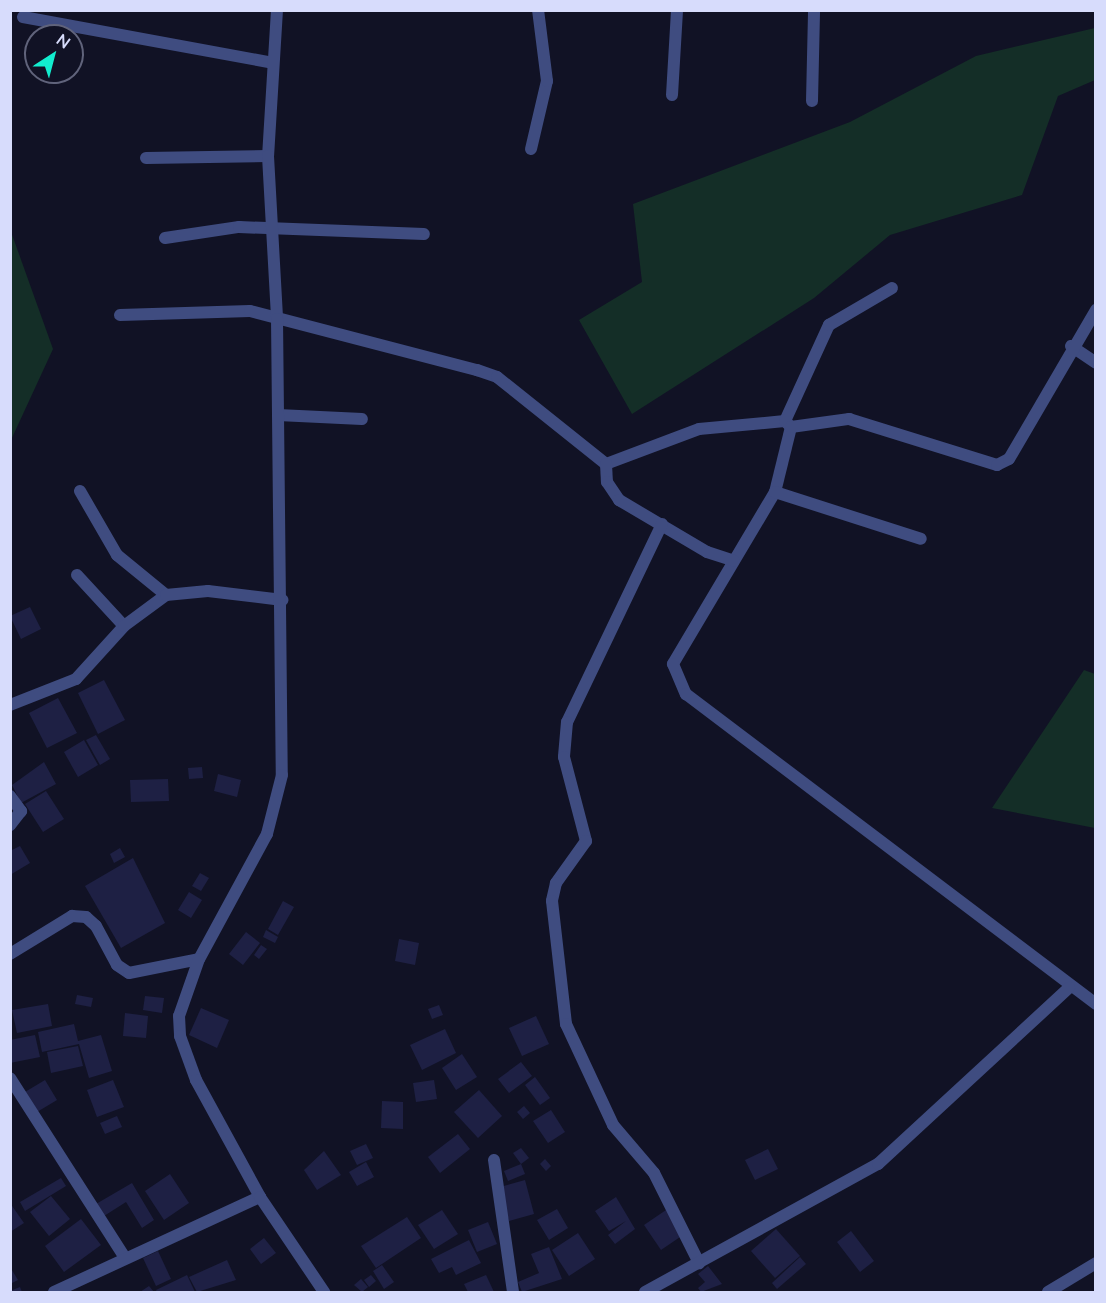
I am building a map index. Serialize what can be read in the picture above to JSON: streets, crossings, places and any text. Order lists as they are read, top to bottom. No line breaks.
{"north":"top right"}
